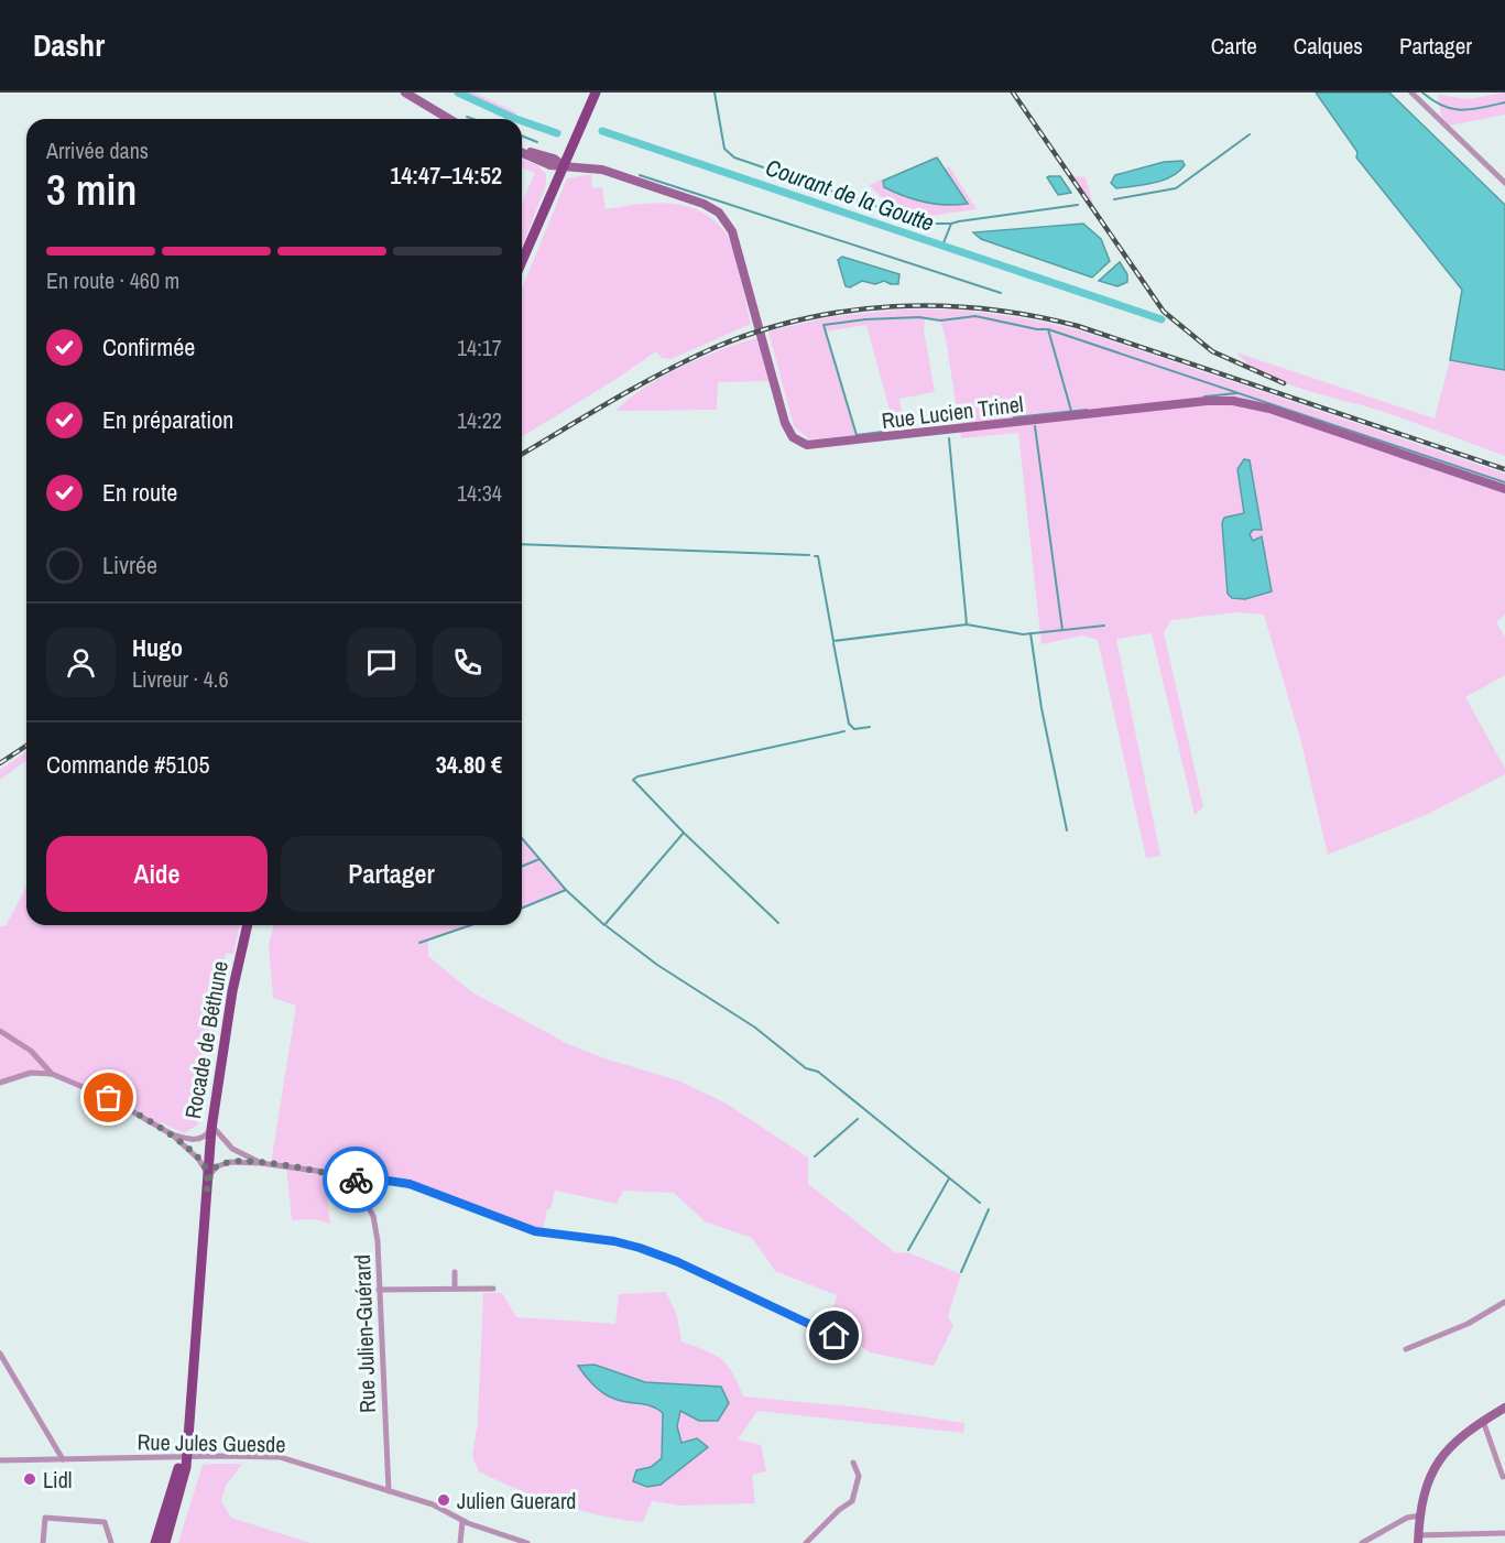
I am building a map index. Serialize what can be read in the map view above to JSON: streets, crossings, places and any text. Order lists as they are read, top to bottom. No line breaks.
{"streets":{"main road":["Rocade de Béthune"],"street":["Rue Lucien Trinel","Rue Julien-Guérard","Rue Jules Guesde"]},"crossings":[["Rue Julien-Guérard","Rue Jules Guesde"]],"water":["Courant de la Goutte"],"places":["Lidl","Julien Guerard"],"page":{"header":"Dashr","nav":["Carte","Calques","Partager"],"heading":["3 min","Arrivée dans","14:47–14:52"],"panel":["Hugo","Livreur · 4.6","Commande #5105","34.80 €"],"bar":"En route · 460 m","list":[["Confirmée","14:17"],["En préparation","14:22"],["En route","14:34"],"Livrée"],"buttons":["Aide","Partager"]}}
